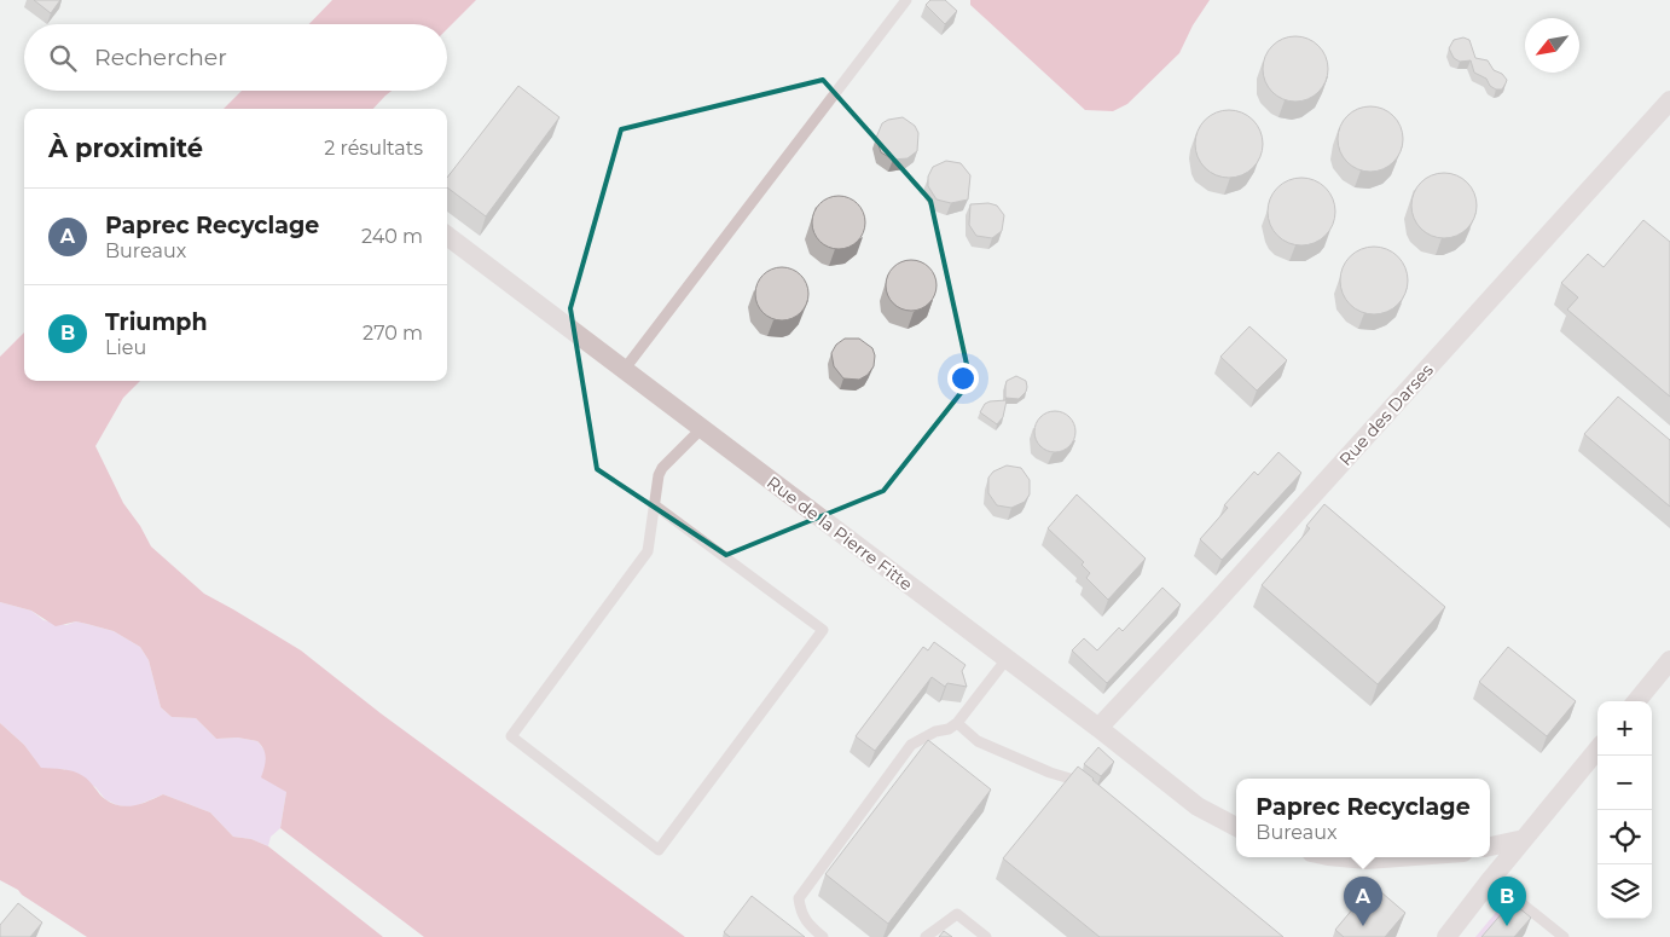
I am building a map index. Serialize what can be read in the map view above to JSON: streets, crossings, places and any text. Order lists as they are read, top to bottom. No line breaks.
{"streets":{"street":["Rue des Darses","Rue de la Pierre Fitte"]},"crossings":[["Rue des Darses","Rue de la Pierre Fitte"]],"north":"bottom left","page":{"search":"Rechercher","heading":["À proximité","2 résultats"],"list":[{"mark":"A","name":"Paprec Recyclage","note":"Bureaux","value":"240 m"},{"mark":"B","name":"Triumph","note":"Lieu","value":"270 m"}],"map_buttons":["+","−"],"popup":["Paprec Recyclage","Bureaux"],"pins":["A","B"]}}
